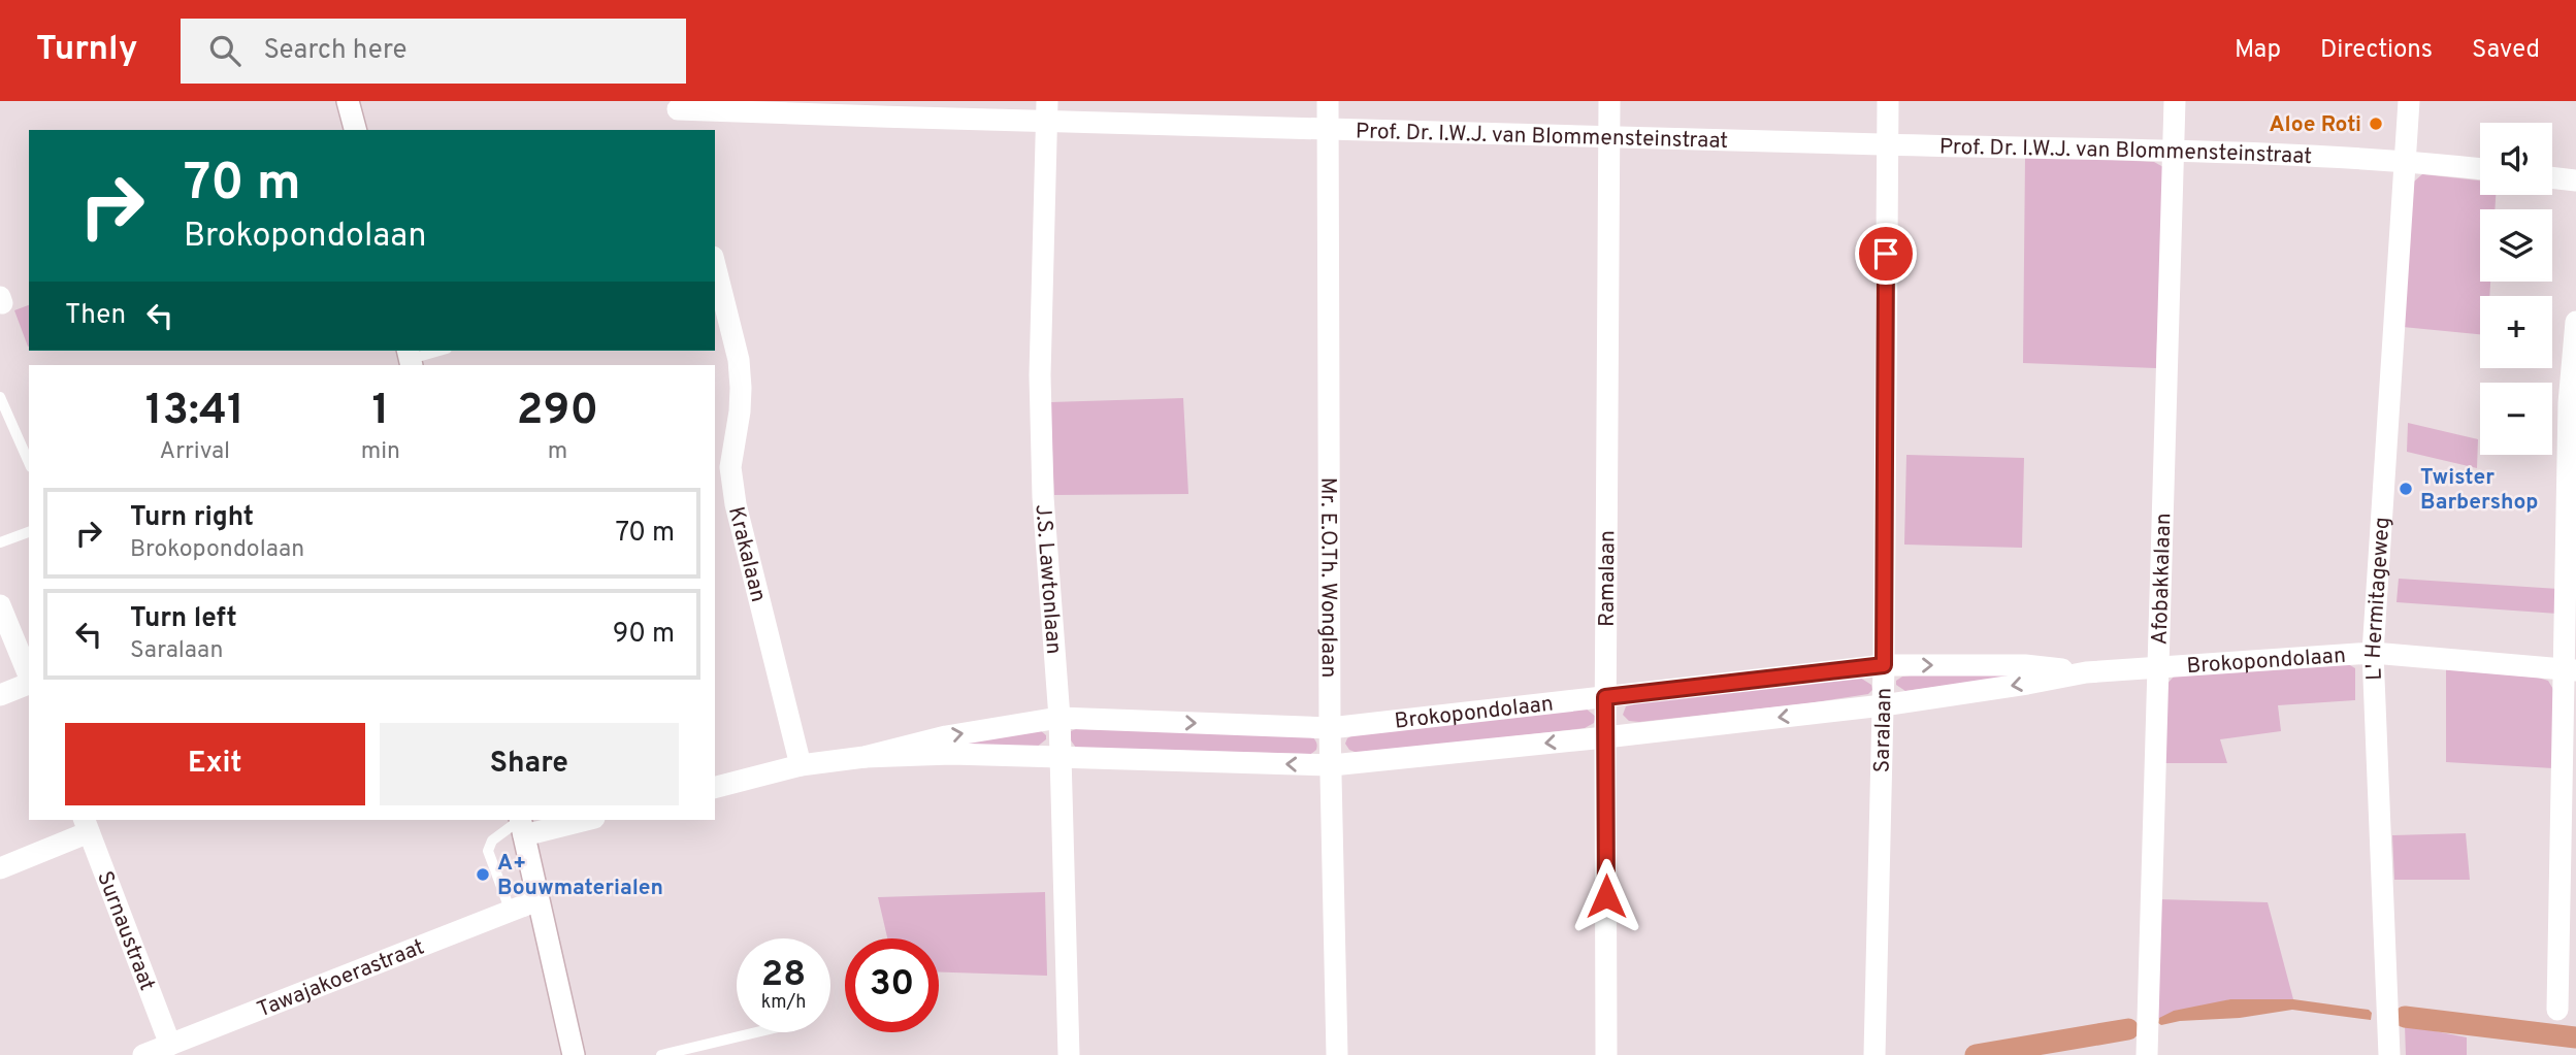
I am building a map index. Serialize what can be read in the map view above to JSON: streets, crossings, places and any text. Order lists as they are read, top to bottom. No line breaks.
{"streets":{"street":["Prof. Dr. I.W.J. van Blommensteinstraat","Krakalaan","Ramalaan","Afobakkalaan","J.S. Lawtonlaan","Mr. E.O.Th. Wonglaan","L' Hermitageweg","Brokopondolaan","Saralaan","Surnaustraat","Tawajakoerastraat"]},"crossings":[["Prof. Dr. I.W.J. van Blommensteinstraat","Ramalaan"],["Prof. Dr. I.W.J. van Blommensteinstraat","Afobakkalaan"],["Prof. Dr. I.W.J. van Blommensteinstraat","J.S. Lawtonlaan"],["Prof. Dr. I.W.J. van Blommensteinstraat","Mr. E.O.Th. Wonglaan"],["Prof. Dr. I.W.J. van Blommensteinstraat","L' Hermitageweg"],["Prof. Dr. I.W.J. van Blommensteinstraat","Saralaan"],["Krakalaan","Brokopondolaan"],["Ramalaan","Brokopondolaan"],["Afobakkalaan","Brokopondolaan"],["J.S. Lawtonlaan","Brokopondolaan"],["Mr. E.O.Th. Wonglaan","Brokopondolaan"],["L' Hermitageweg","Brokopondolaan"],["Brokopondolaan","Saralaan"],["Surnaustraat","Tawajakoerastraat"]],"places":["Aloe Roti","Twister Barbershop","A+ Bouwmaterialen"],"page":{"header":"Turnly","search":"Search here","nav":["Map","Directions","Saved"],"map_buttons":["+","−"],"turn":["70 m","Brokopondolaan"],"then":"Then","eta":["13:41","Arrival","1","min","290","m"],"list":[{"name":"Turn right","note":"Brokopondolaan","value":"70 m"},{"name":"Turn left","note":"Saralaan","value":"90 m"}],"buttons":["Exit","Share"],"speed":"28 km/h","limit":"30"}}
